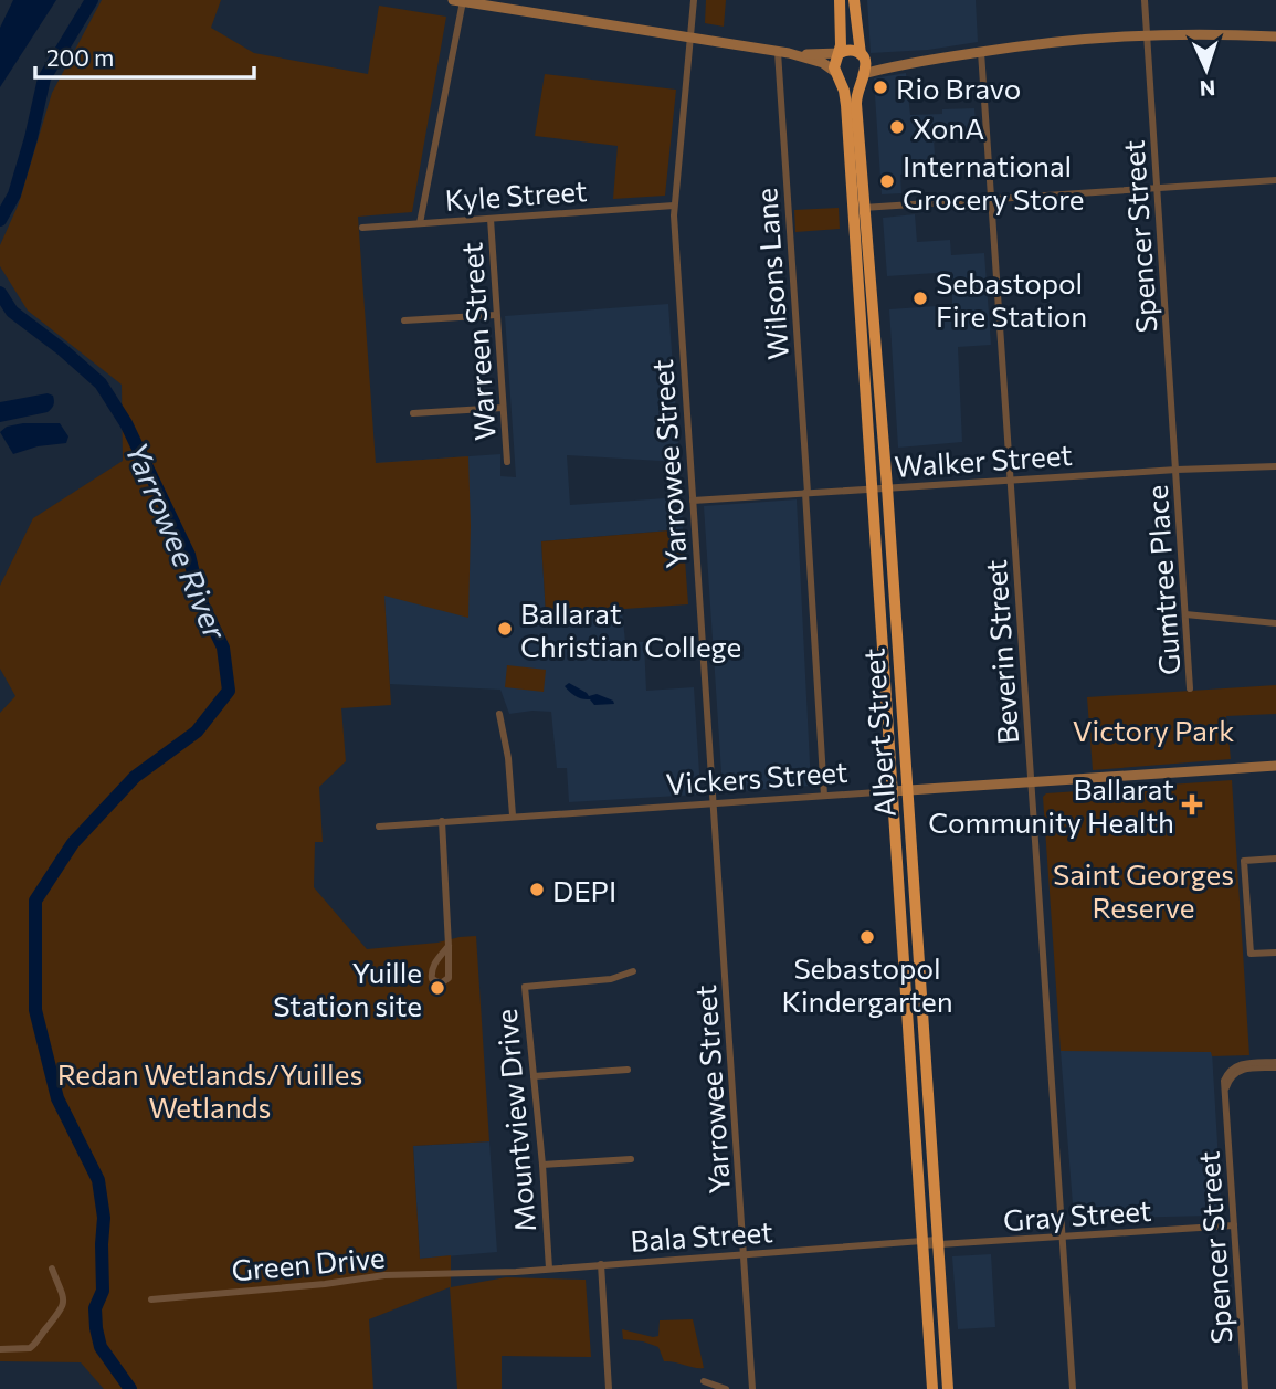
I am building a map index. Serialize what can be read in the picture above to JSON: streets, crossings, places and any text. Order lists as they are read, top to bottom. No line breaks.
{"streets":{"highway":["Albert Street"],"street":["Kyle Street","Spencer Street","Wilsons Lane","Warreen Street","Walker Street","Yarrowee Street","Gumtree Place","Beverin Street","Vickers Street","Mountview Drive","Gray Street","Bala Street","Green Drive"]},"crossings":[["Kyle Street","Warreen Street"],["Kyle Street","Yarrowee Street"],["Spencer Street","Walker Street"],["Spencer Street","Gumtree Place"],["Spencer Street","Gray Street"],["Wilsons Lane","Walker Street"],["Wilsons Lane","Vickers Street"],["Walker Street","Yarrowee Street"],["Walker Street","Gumtree Place"],["Walker Street","Beverin Street"],["Walker Street","Albert Street"],["Yarrowee Street","Vickers Street"],["Yarrowee Street","Bala Street"],["Beverin Street","Vickers Street"],["Beverin Street","Gray Street"],["Albert Street","Vickers Street"],["Albert Street","Gray Street"],["Albert Street","Bala Street"],["Mountview Drive","Bala Street"],["Gray Street","Bala Street"],["Bala Street","Green Drive"]],"water":["Yarrowee River"],"parks":["Victory Park","Saint Georges Reserve","Redan Wetlands/Yuilles Wetlands"],"places":{"other":["Rio Bravo","XonA","International Grocery Store","Sebastopol Fire Station","Ballarat Christian College","DEPI","Sebastopol Kindergarten","Yuille Station site"],"health":["Ballarat Community Health"]},"scale_bar":"200 m","north":"bottom"}
